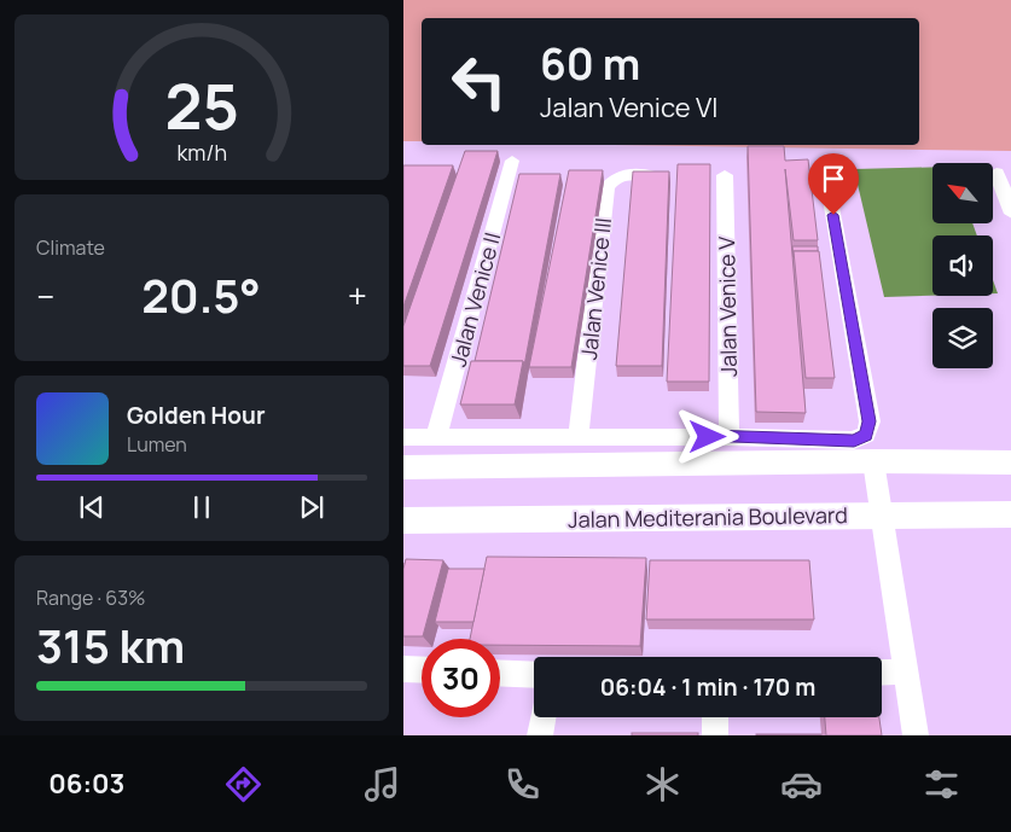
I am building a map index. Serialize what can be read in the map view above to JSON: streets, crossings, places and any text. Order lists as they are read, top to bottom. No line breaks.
{"streets":{"street":["Jalan Venice III","Jalan Venice II","Jalan Venice V","Jalan Mediterania Boulevard"]},"north":"top left","page":{"turn":["60 m","Jalan Venice VI"],"tile":["Climate",["Range · 63%","315 km"]],"heat":["−","20.5°","+"],"song":["Golden Hour","Lumen"],"limit":"30","trip":"06:04 · 1 min · 170 m","tabs":"06:03","gauge":["25","km/h"]}}
